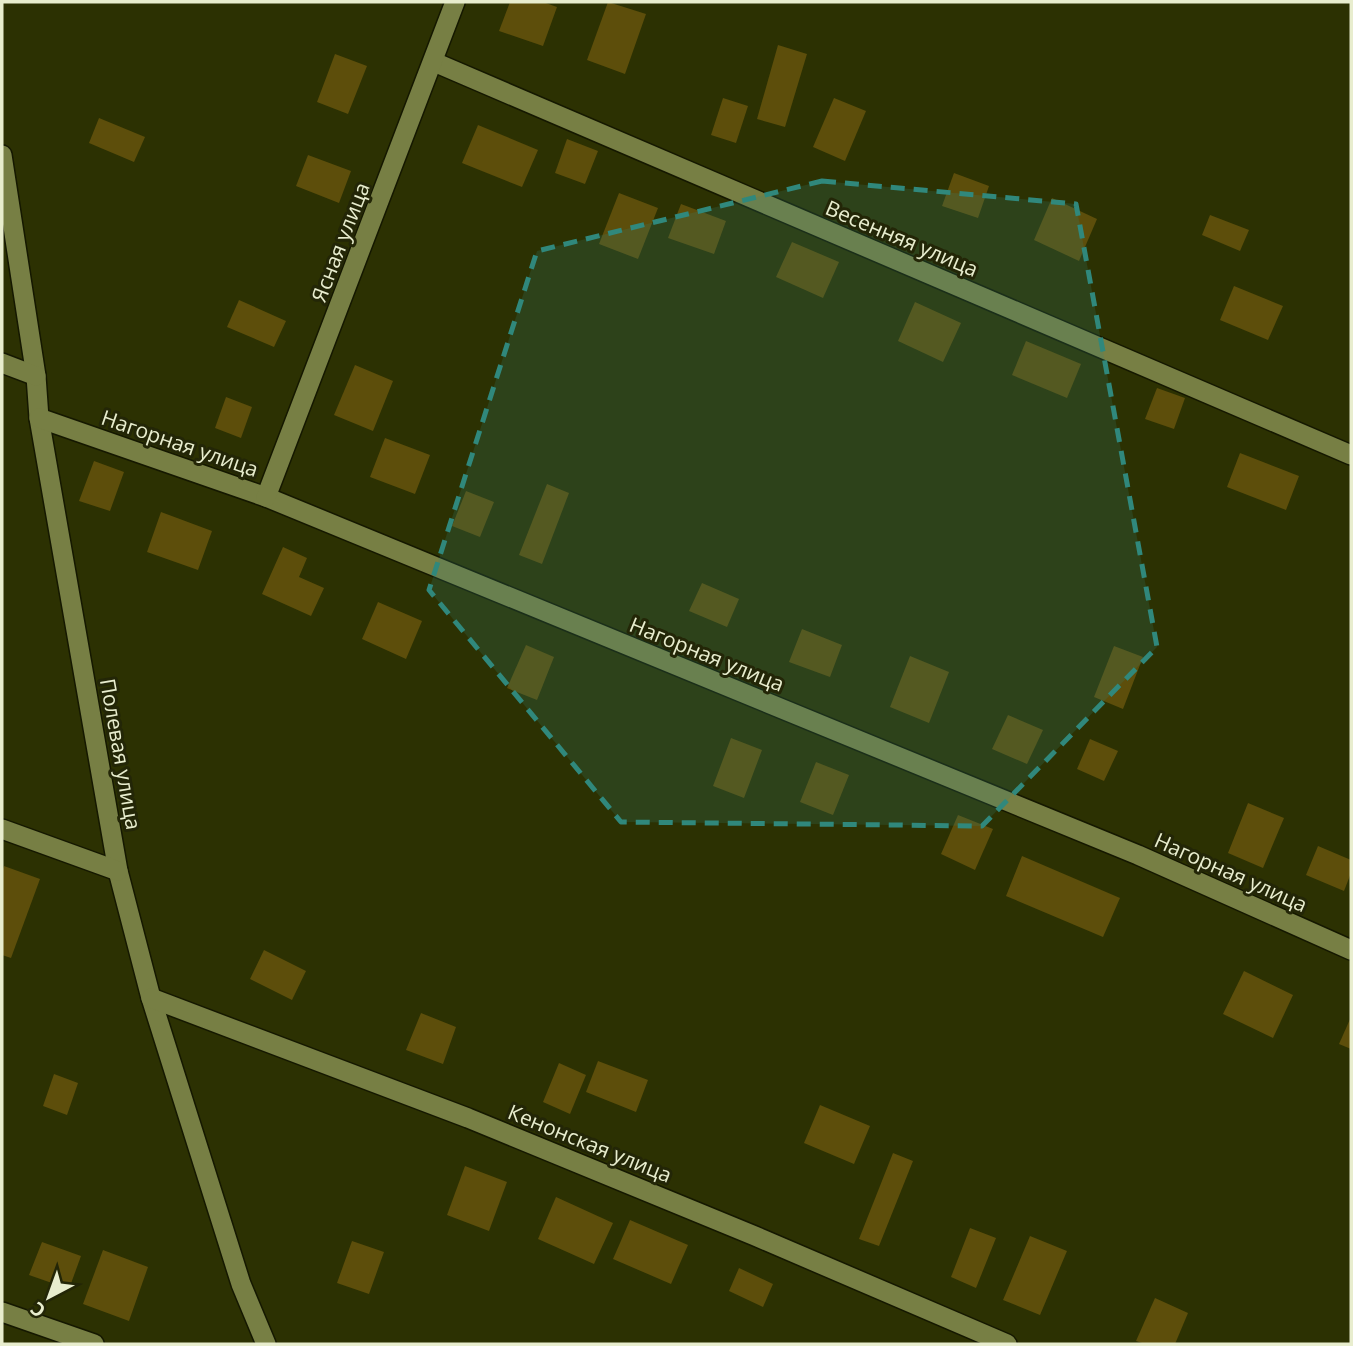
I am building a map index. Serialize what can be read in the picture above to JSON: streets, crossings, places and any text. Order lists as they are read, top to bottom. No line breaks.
{"streets":{"street":["Весенняя улица","Ясная улица","Нагорная улица","Полевая улица","Кенонская улица"]},"crossings":[["Весенняя улица","Ясная улица"],["Ясная улица","Нагорная улица"],["Нагорная улица","Полевая улица"],["Полевая улица","Кенонская улица"]],"north":"bottom left"}
